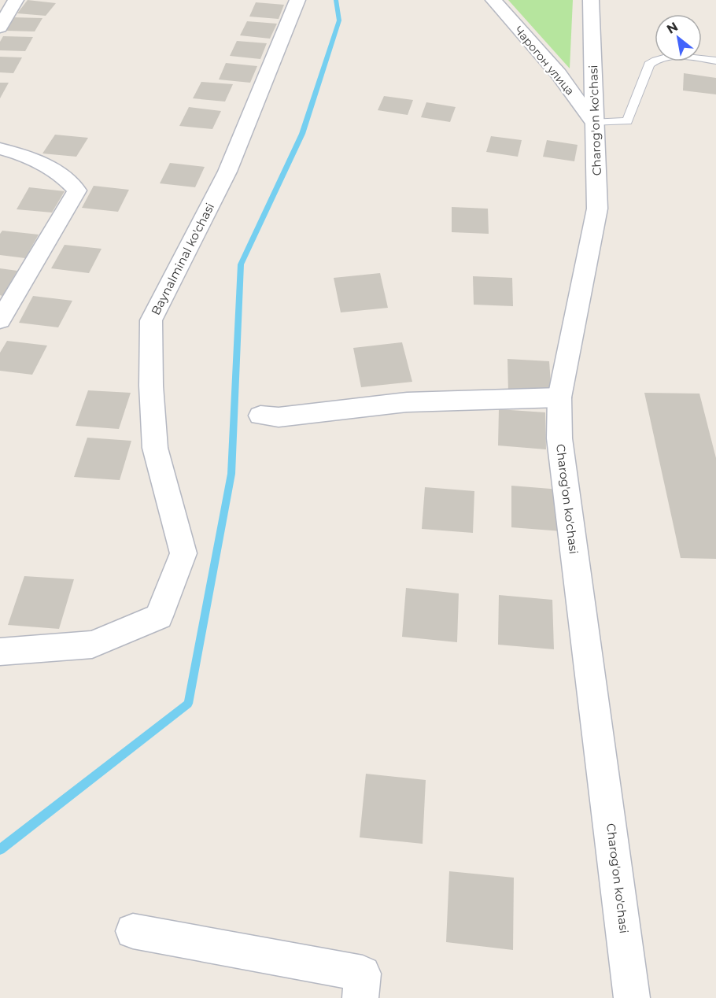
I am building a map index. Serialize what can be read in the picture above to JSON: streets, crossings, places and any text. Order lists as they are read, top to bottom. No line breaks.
{"streets":{"street":["Чарогон улица","Charog'on ko'chasi","Baynalminal ko'chasi"]},"crossings":[["Чарогон улица","Charog'on ko'chasi"]],"north":"top left"}
